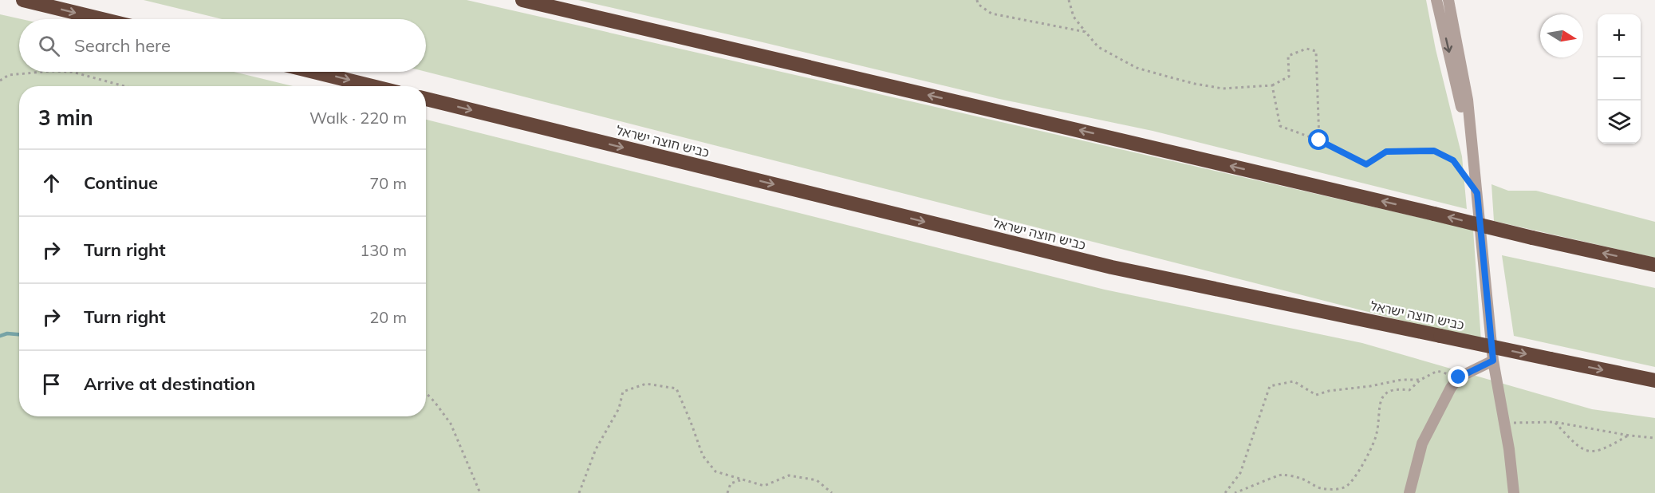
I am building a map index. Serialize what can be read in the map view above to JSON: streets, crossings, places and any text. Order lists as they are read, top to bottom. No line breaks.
{"streets":{"highway":["כביש חוצה ישראל"]},"north":"right","page":{"map_buttons":["+","−"],"search":"Search here","heading":["3 min","Walk · 220 m"],"list":[["Continue","70 m"],["Turn right","130 m"],["Turn right","20 m"],"Arrive at destination"]}}
